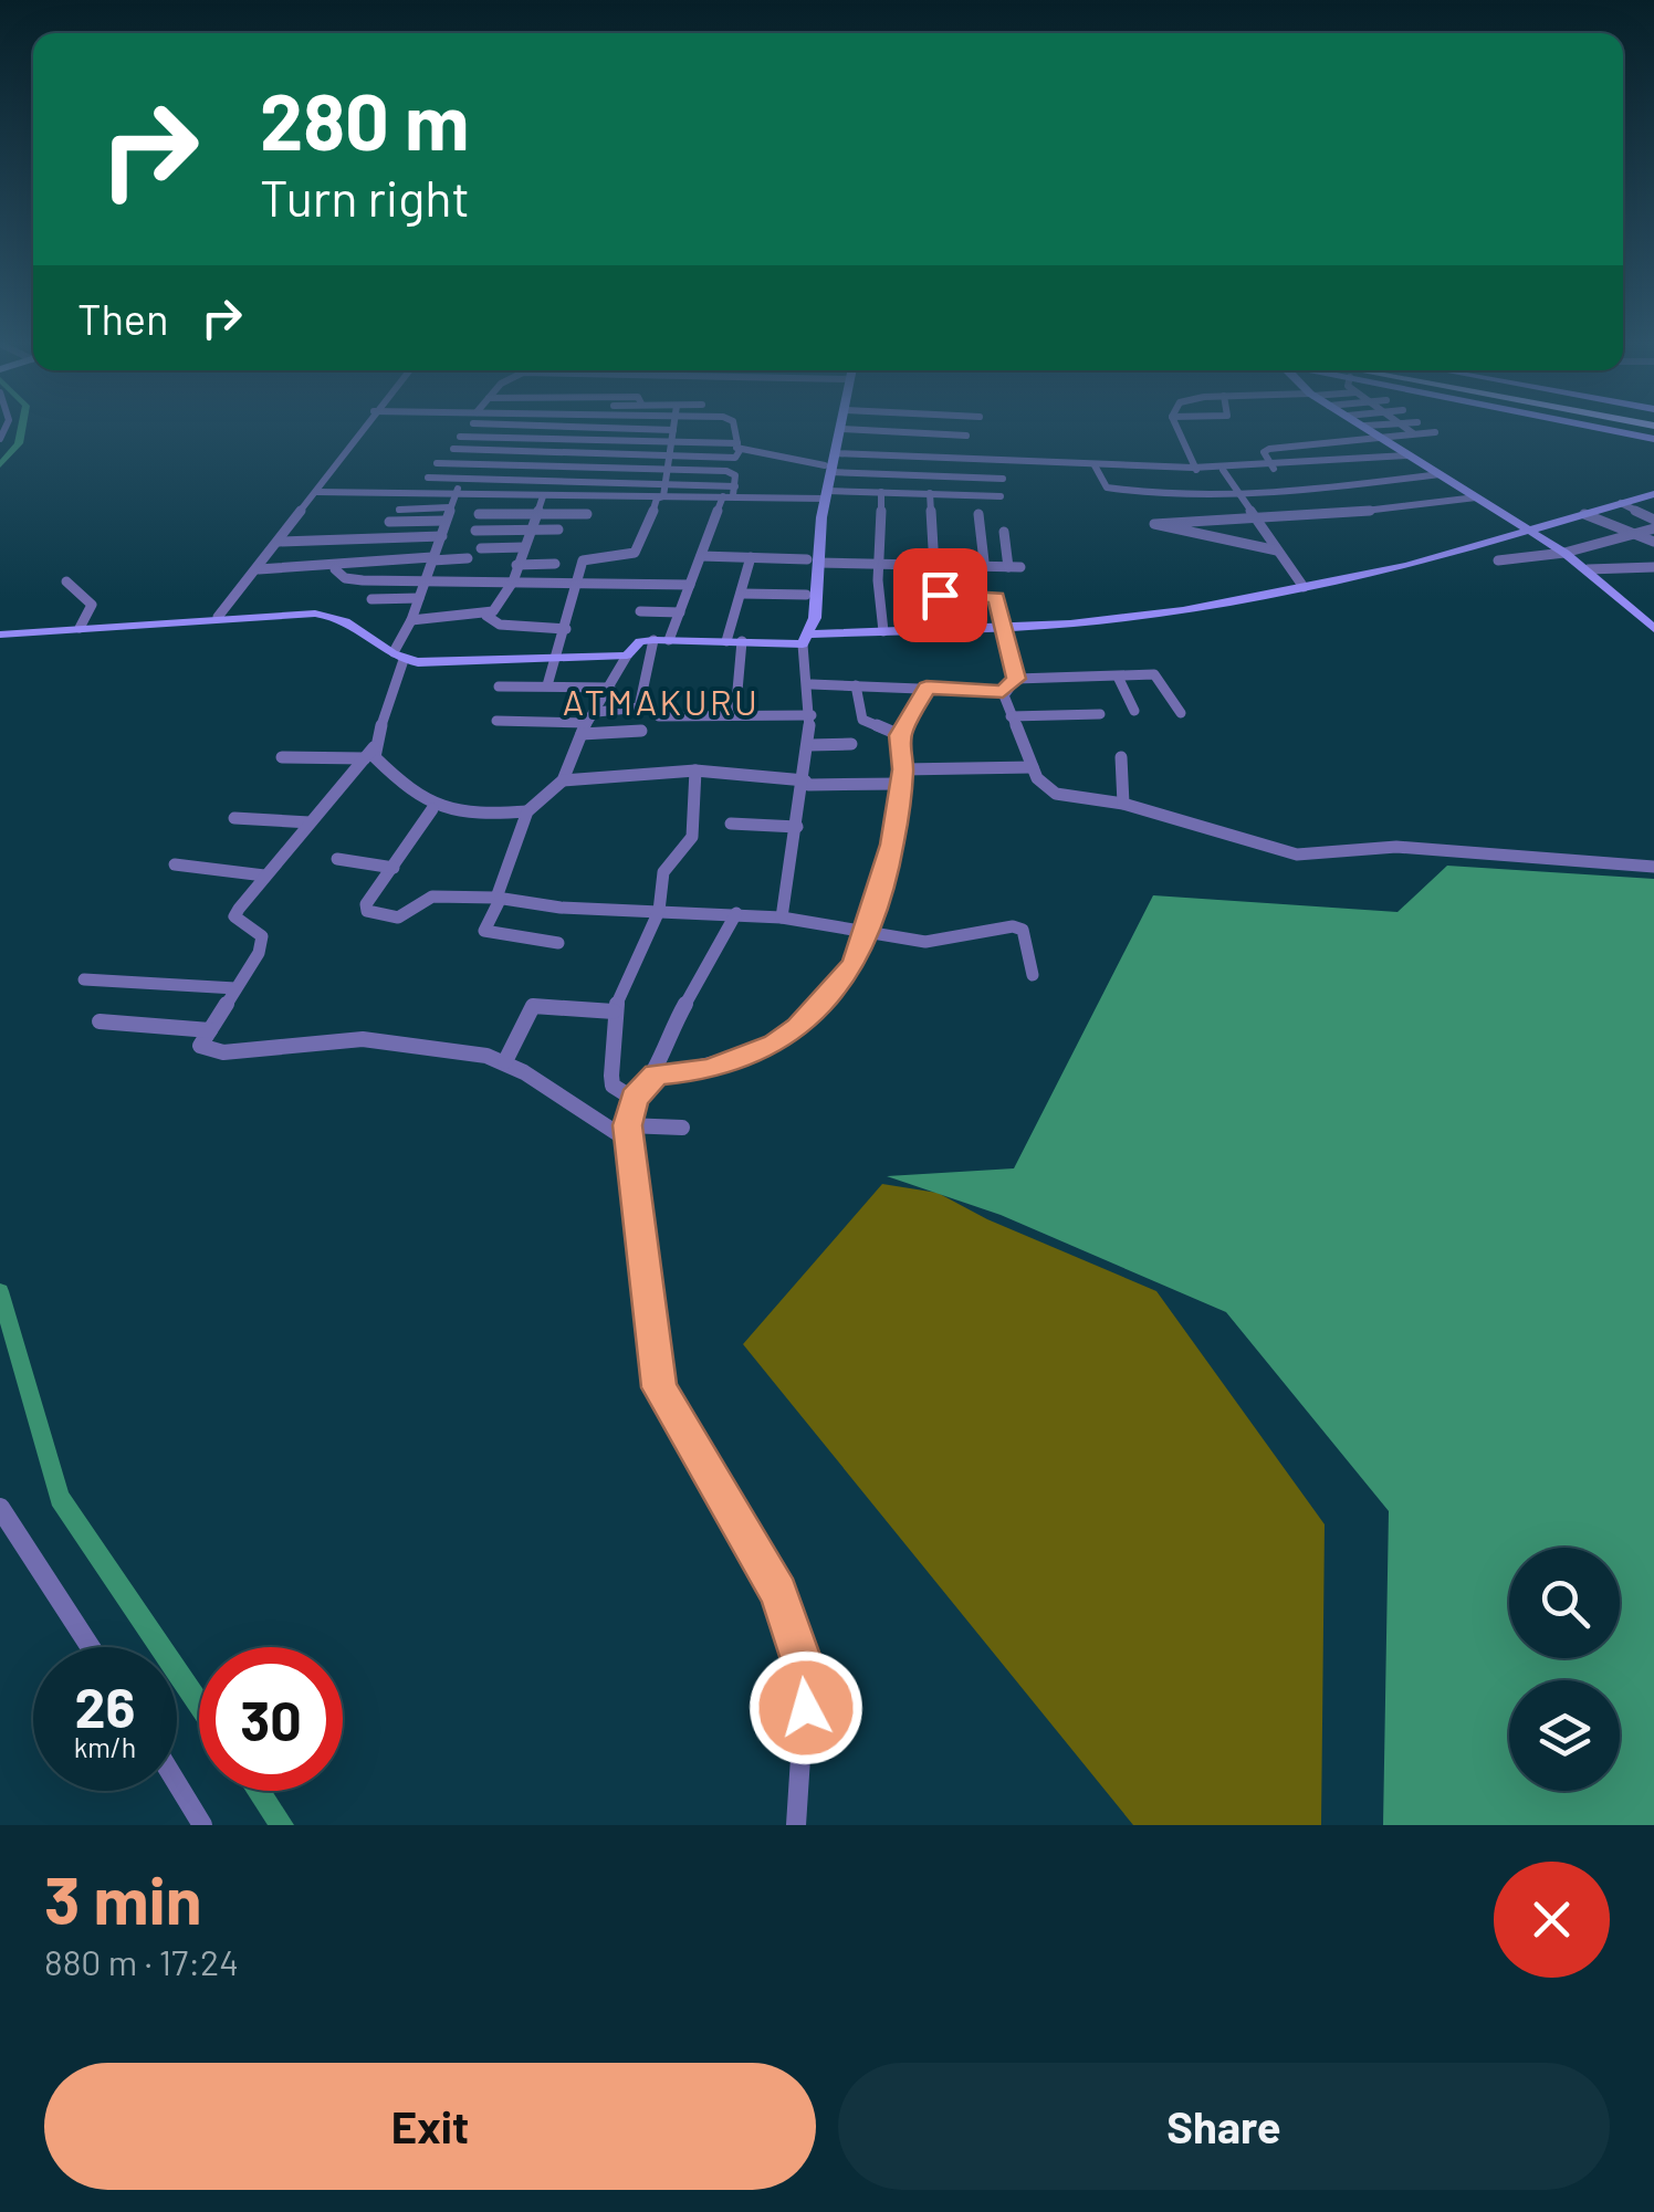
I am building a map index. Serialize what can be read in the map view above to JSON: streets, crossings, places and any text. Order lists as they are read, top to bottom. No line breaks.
{"districts":["ATMAKURU"],"page":{"turn":["280 m","Turn right"],"then":"Then","speed":"26 km/h","limit":"30","heading":["3 min","880 m · 17:24"],"buttons":["Exit","Share"]}}
